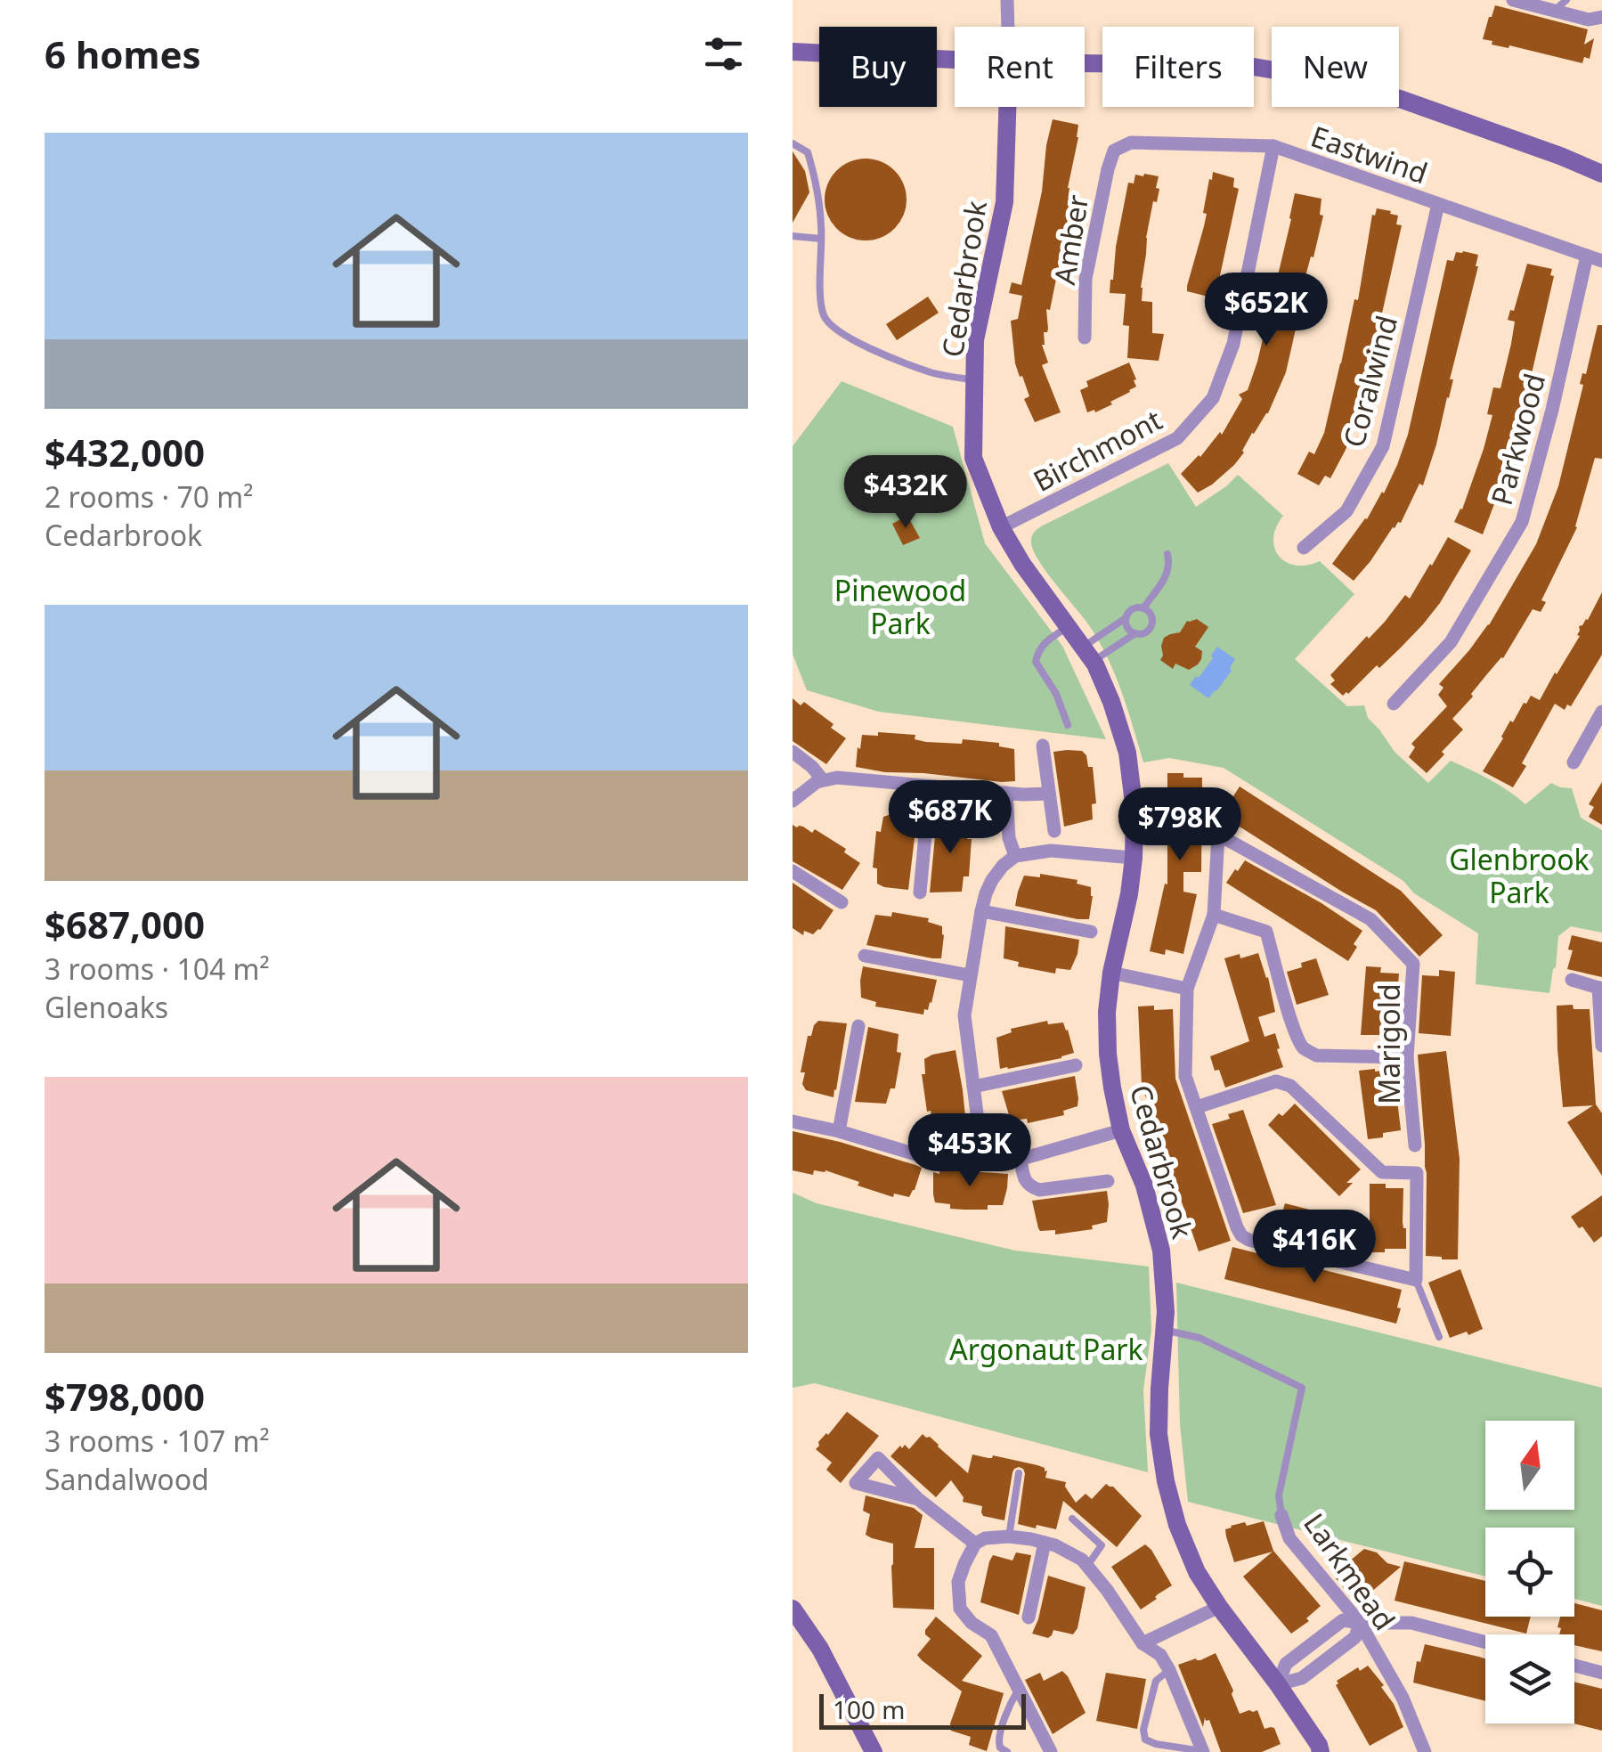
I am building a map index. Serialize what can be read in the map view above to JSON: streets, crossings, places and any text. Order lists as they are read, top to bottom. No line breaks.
{"streets":{"street":["Eastwind","Amber","Cedarbrook","Coralwind","Parkwood","Birchmont","Marigold","Larkmead"]},"crossings":[["Eastwind","Amber"],["Eastwind","Coralwind"],["Eastwind","Parkwood"],["Eastwind","Birchmont"],["Cedarbrook","Birchmont"]],"parks":["Pinewood Park","Glenbrook Park","Argonaut Park"],"scale_bar":"100 m","north":"top","page":{"heading":"6 homes","chip":["Buy","Rent","Filters","New"],"list":[{"name":"$432,000","note":"2 rooms · 70 m² · Cedarbrook"},{"name":"$687,000","note":"3 rooms · 104 m² · Glenoaks"},{"name":"$798,000","note":"3 rooms · 107 m² · Sandalwood"}],"price":["$652K","$432K","$687K","$798K","$453K","$416K"],"scale":"100 m"}}
